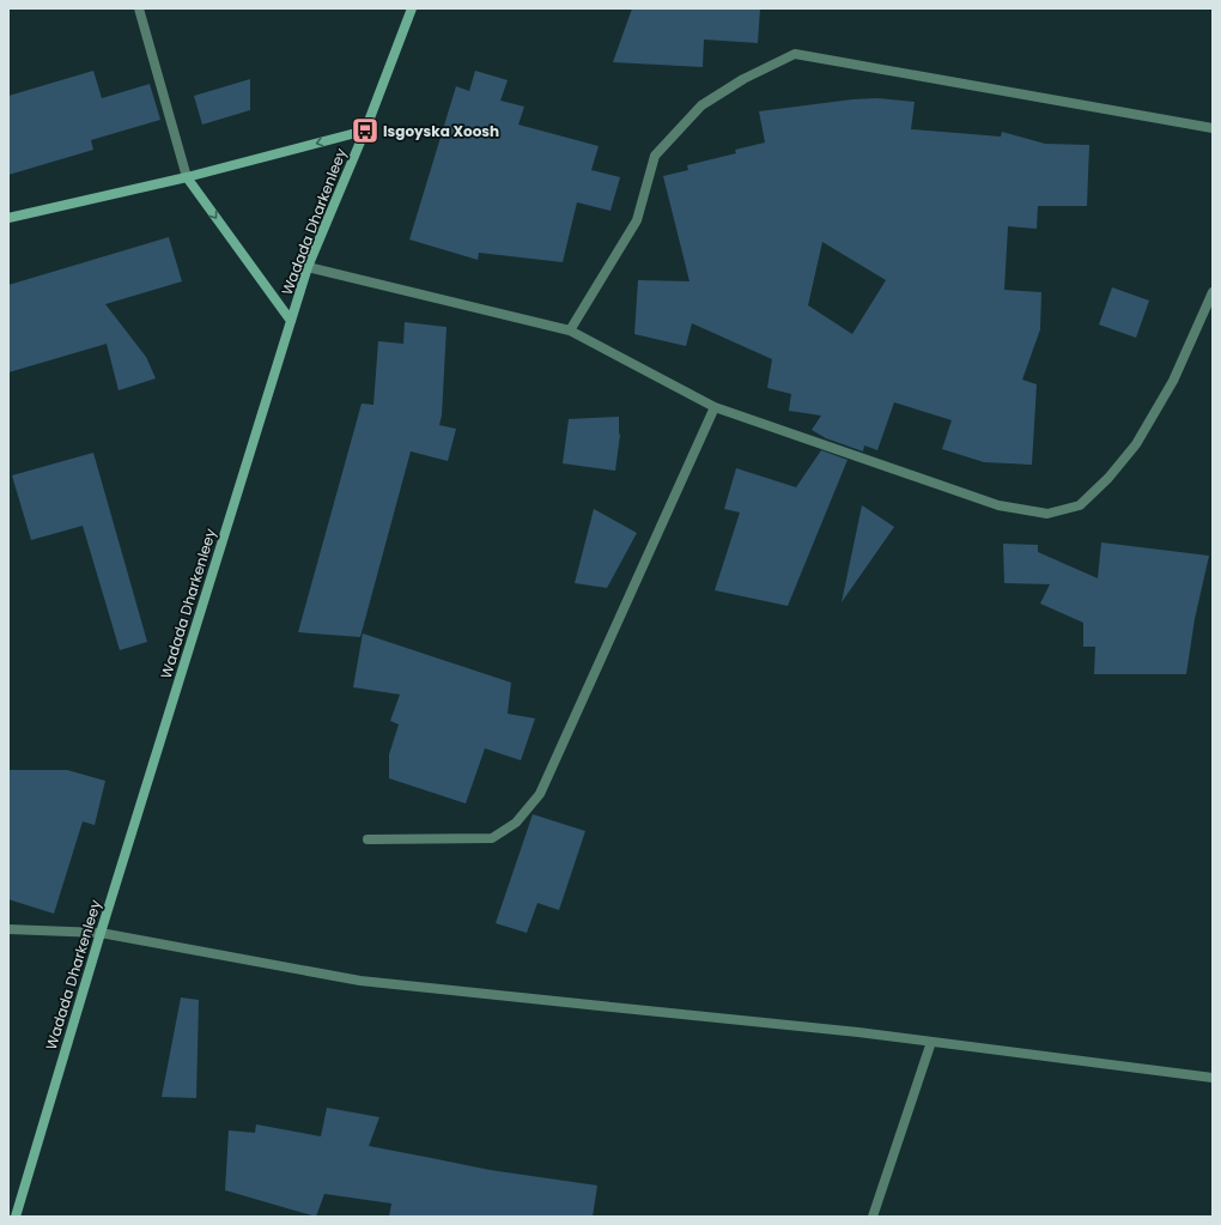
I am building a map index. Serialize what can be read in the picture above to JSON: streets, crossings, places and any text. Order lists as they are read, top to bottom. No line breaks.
{"streets":{"main road":["Wadada Dharkenleey"]},"places":{"bus stop":["Isgoyska Xoosh"]}}
